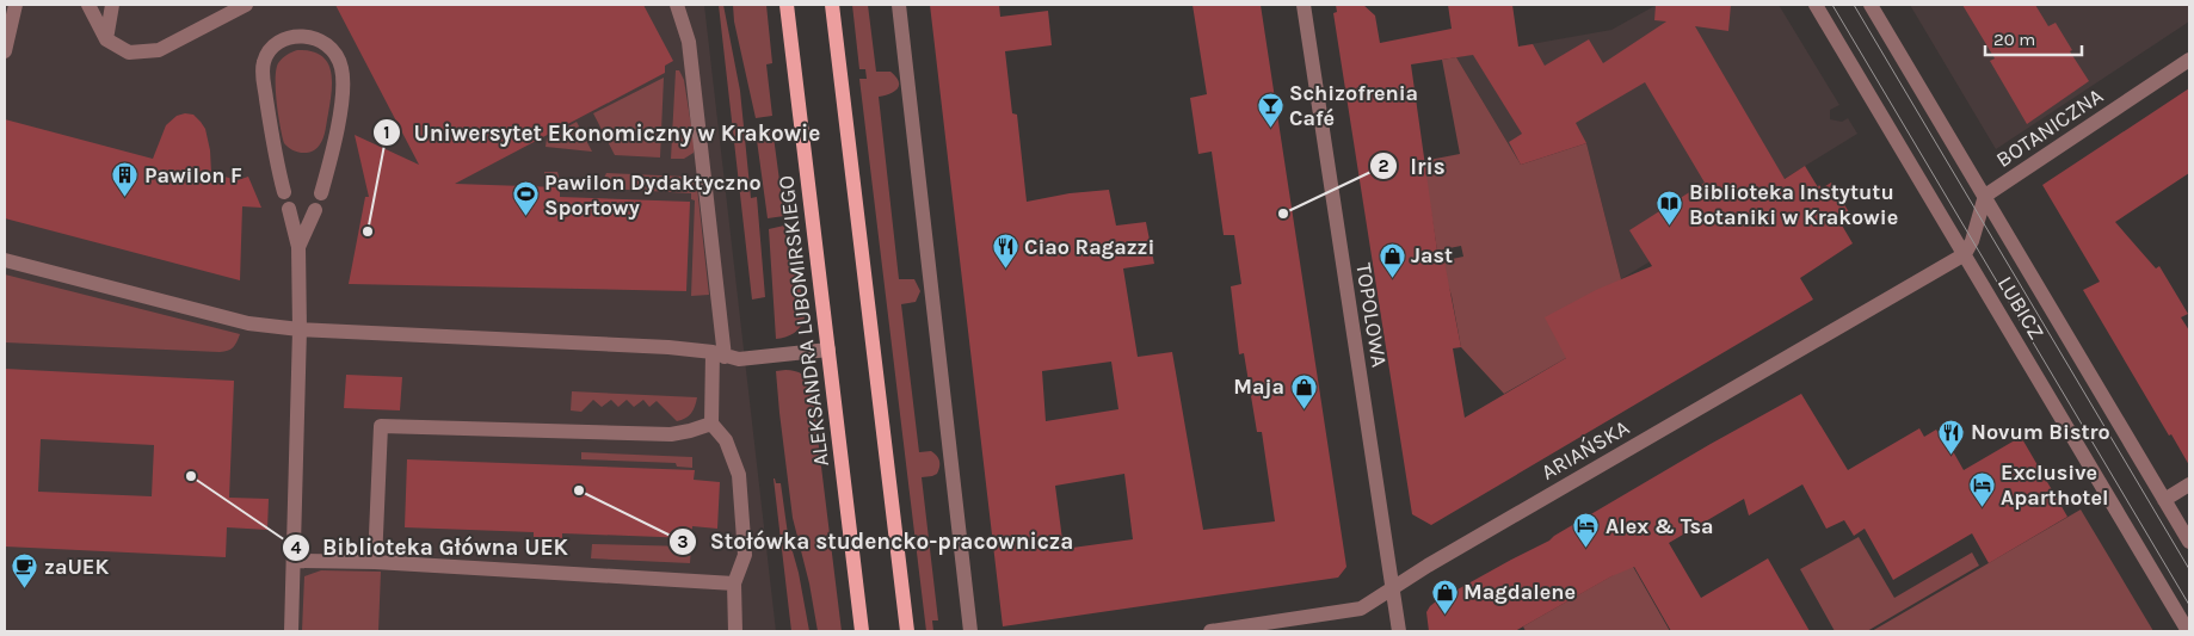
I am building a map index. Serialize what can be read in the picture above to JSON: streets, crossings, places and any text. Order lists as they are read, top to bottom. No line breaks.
{"streets":{"main road":["ALEKSANDRA LUBOMIRSKIEGO"],"street":["BOTANICZNA","LUBICZ","TOPOLOWA","ARIAŃSKA"]},"crossings":[["BOTANICZNA","LUBICZ"],["LUBICZ","ARIAŃSKA"],["TOPOLOWA","ARIAŃSKA"]],"places":{"bar":["Schizofrenia Café"],"building":["Pawilon F"],"other":["Iris","Uniwersytet Ekonomiczny w Krakowie","Biblioteka Główna UEK","Stołówka studencko-pracownicza"],"sports":["Pawilon Dydaktyczno Sportowy"],"library":["Biblioteka Instytutu Botaniki w Krakowie"],"restaurant":["Ciao Ragazzi","Novum Bistro"],"shop":["Jast","Maja","Magdalene"],"hotel":["Exclusive Aparthotel","Alex & Tsa"],"cafe":["zaUEK"]},"scale_bar":"20 m"}
